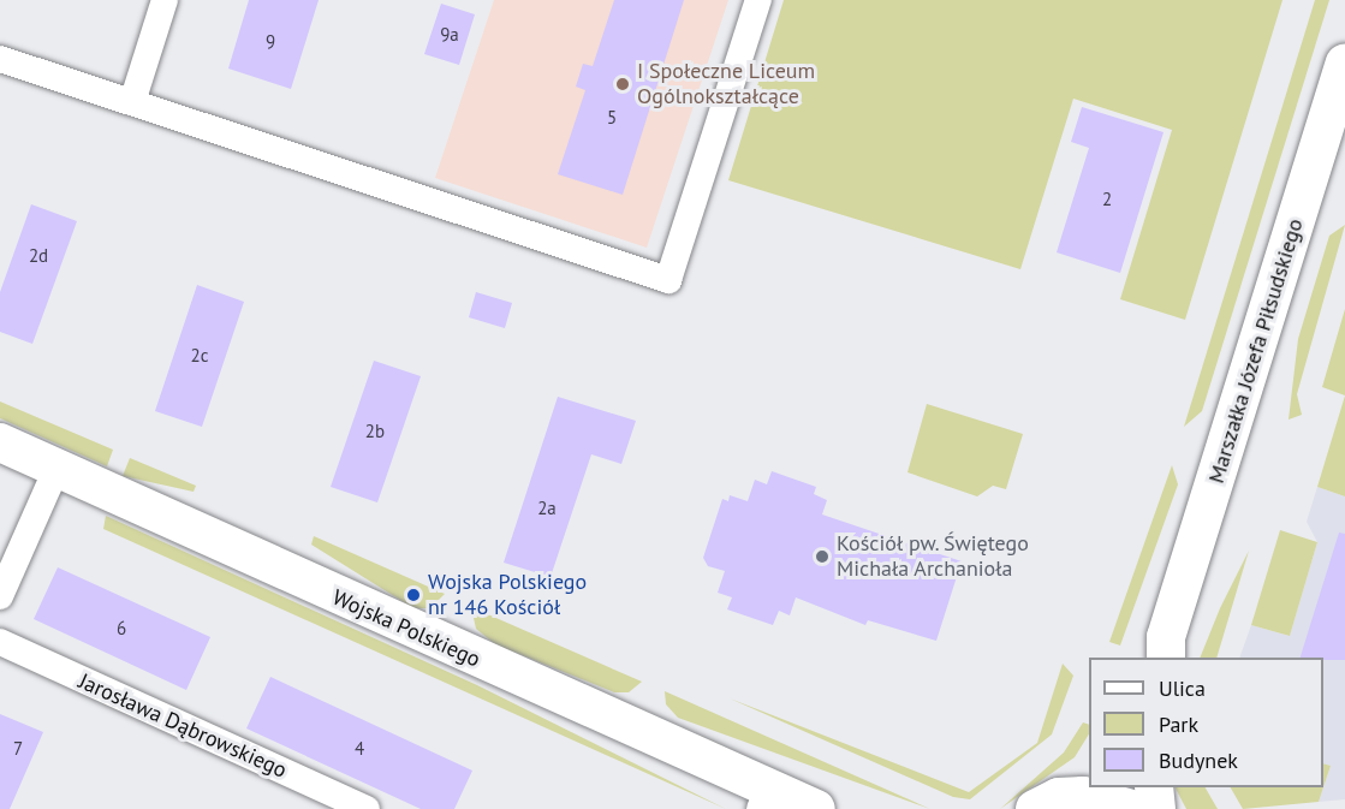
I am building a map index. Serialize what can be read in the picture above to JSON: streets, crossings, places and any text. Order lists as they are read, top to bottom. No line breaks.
{"streets":{"street":["Marszałka Józefa Piłsudskiego","Wojska Polskiego","Jarosława Dąbrowskiego"]},"places":["I Społeczne Liceum Ogólnokształcące","Kościół pw. Świętego Michała Archanioła","Wojska Polskiego nr 146 Kościół"],"house_numbers":["9a","9","5","2","2d","2c","2b","2a","6","7","4"],"legend":["Ulica","Park","Budynek"]}
